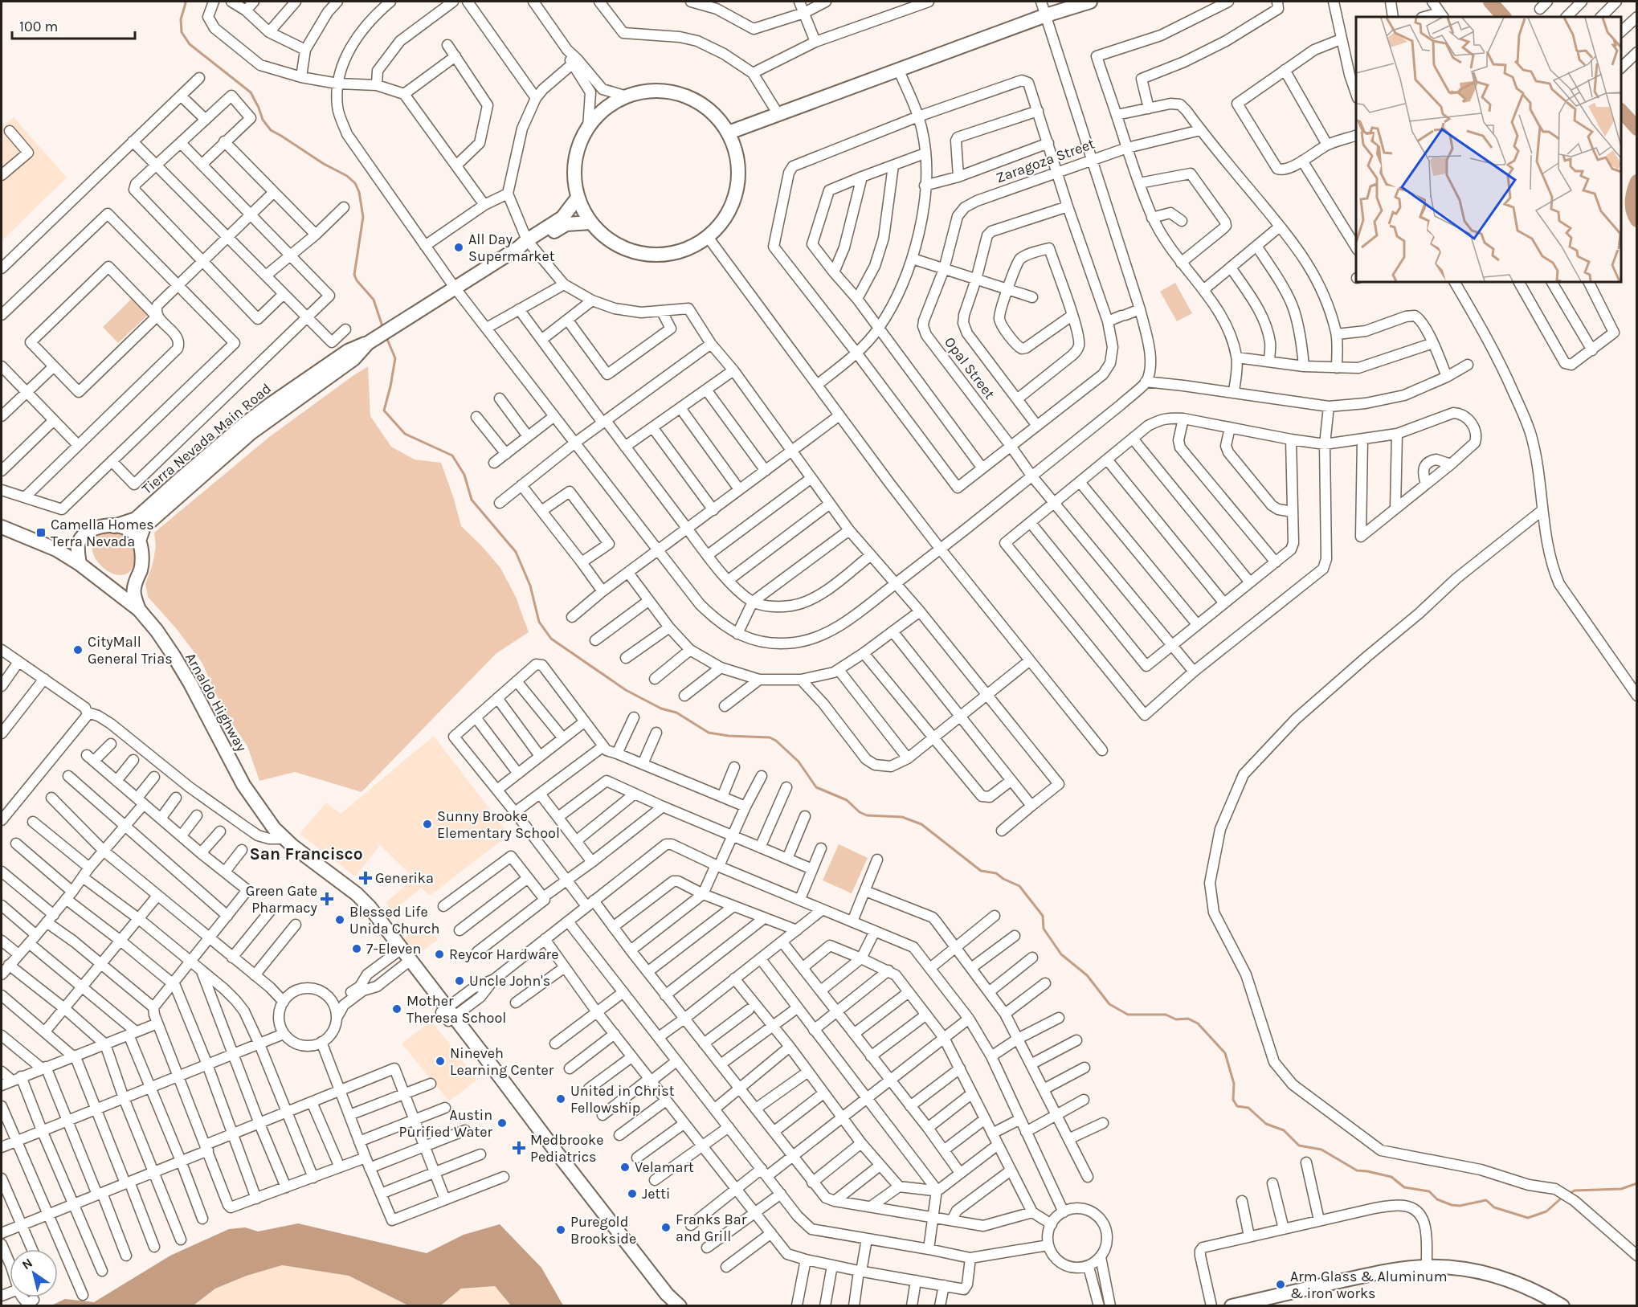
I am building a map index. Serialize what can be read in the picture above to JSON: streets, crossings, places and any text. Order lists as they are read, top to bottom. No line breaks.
{"streets":{"street":["Zaragoza Street","Opal Street","Tierra Nevada Main Road","Arnaldo Highway"]},"crossings":[["Zaragoza Street","Opal Street"],["Tierra Nevada Main Road","Arnaldo Highway"]],"districts":["San Francisco"],"places":{"other":["All Day Supermarket","CityMall General Trias","Sunny Brooke Elementary School","Blessed Life Unida Church","7-Eleven","Reycor Hardware","Uncle John's","Mother Theresa School","Nineveh Learning Center","United in Christ Fellowship","Austin Purified Water","Velamart","Jetti","Franks Bar and Grill","Puregold Brookside","Arm Glass & Aluminum & iron works"],"transit":["Camella Homes Terra Nevada"],"health":["Generika","Green Gate Pharmacy","Medbrooke Pediatrics"]},"scale_bar":"100 m","north":"top left"}
